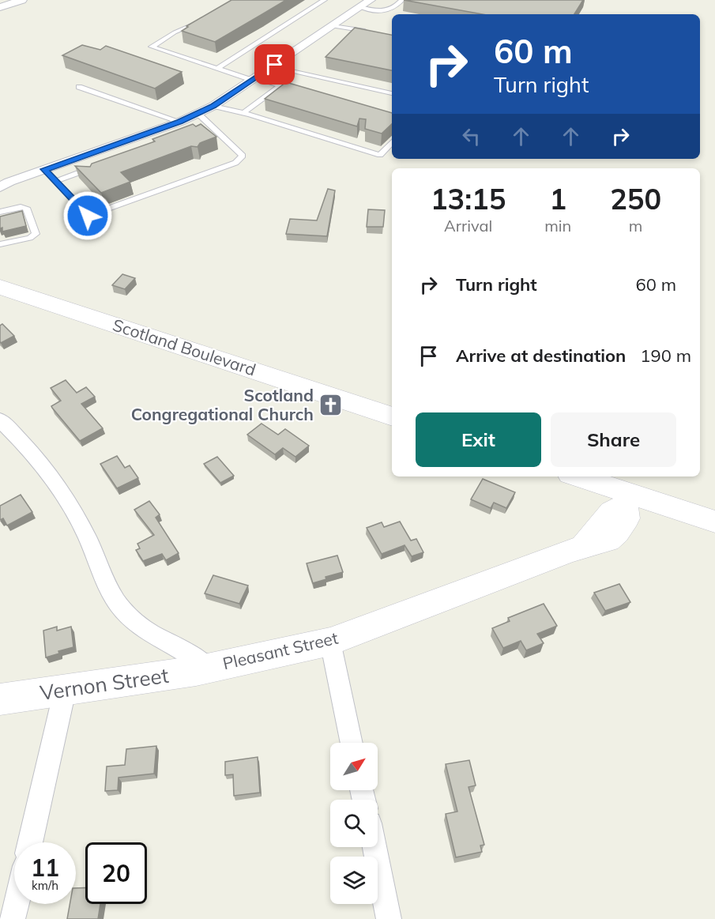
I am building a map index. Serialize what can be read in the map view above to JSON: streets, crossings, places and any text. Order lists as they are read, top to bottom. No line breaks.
{"streets":{"main road":["Scotland Boulevard","Pleasant Street","Vernon Street"]},"crossings":[["Pleasant Street","Vernon Street"]],"places":{"church":["Scotland Congregational Church"]},"north":"top right","page":{"turn":["60 m","Turn right"],"eta":["13:15","Arrival","1","min","250","m"],"list":[{"name":"Turn right","value":"60 m"},{"name":"Arrive at destination","value":"190 m"}],"buttons":["Exit","Share"],"speed":"11 km/h","limit":"20"}}
